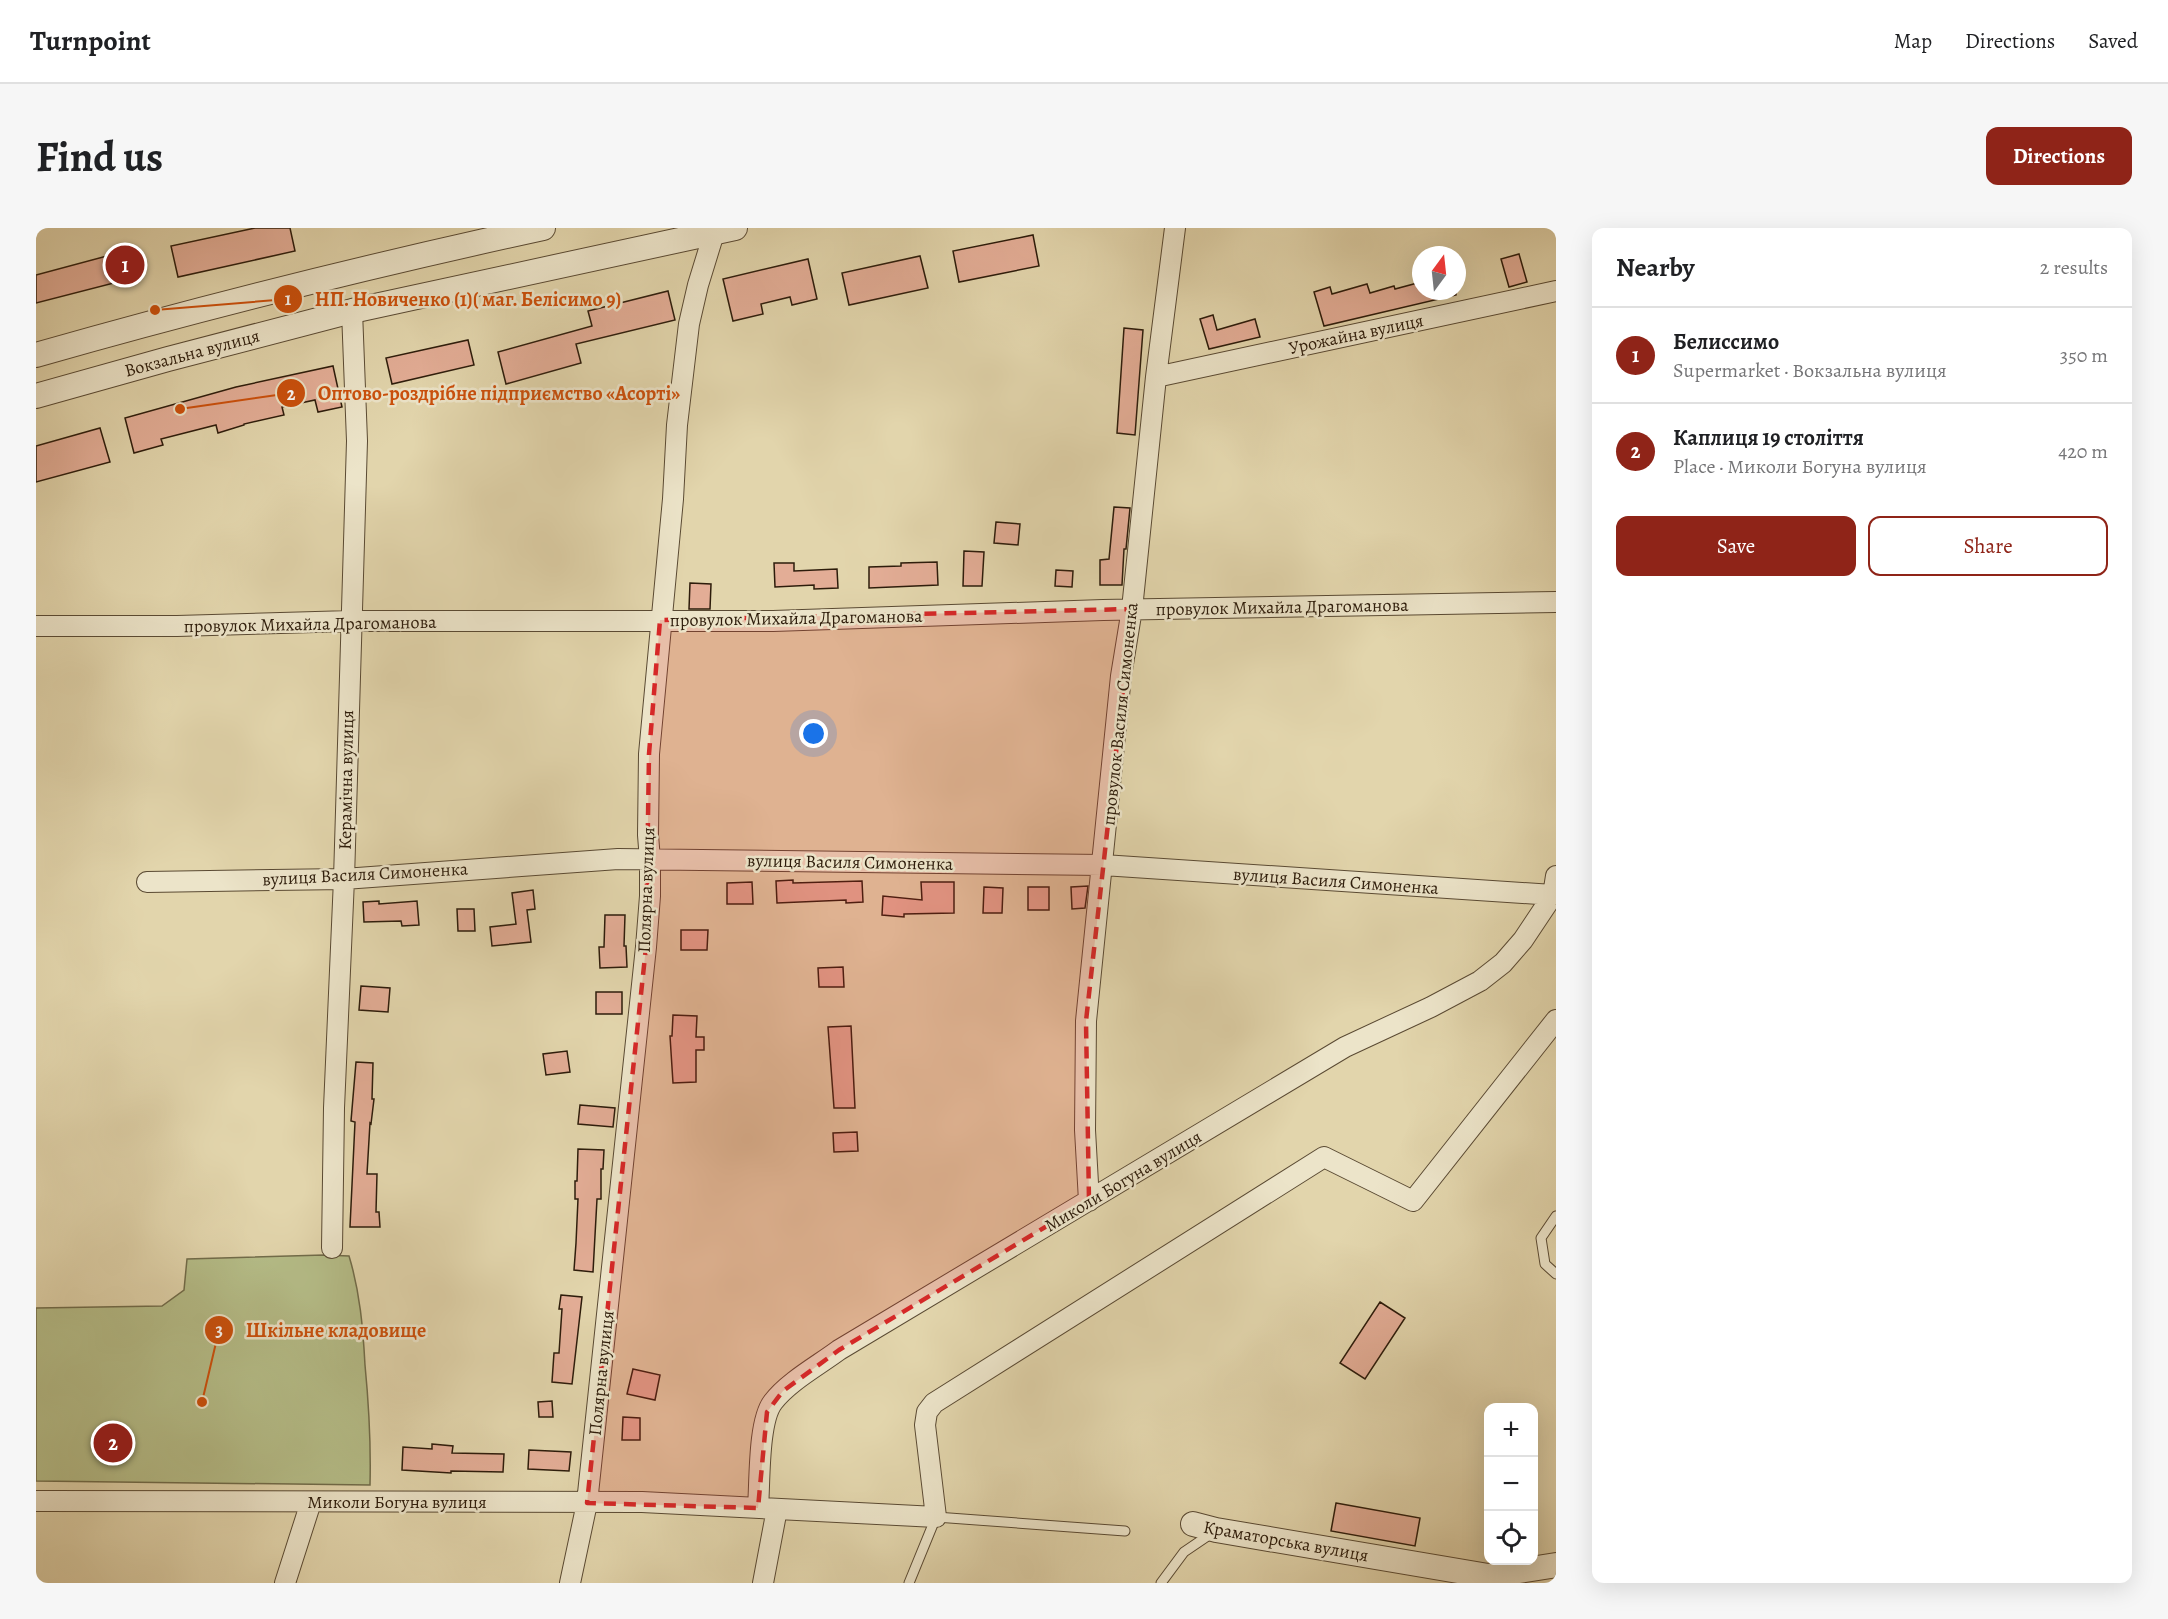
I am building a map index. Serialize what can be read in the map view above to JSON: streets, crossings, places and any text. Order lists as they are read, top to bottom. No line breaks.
{"streets":{"street":["Урожайна вулиця","Вокзальна вулиця","провулок Михайла Драгоманова","провулок Василя Симоненка","Керамічна вулиця","вулиця Василя Симоненка","Полярна вулиця","Миколи Богуна вулиця","Краматорська вулиця"]},"crossings":[["Урожайна вулиця","провулок Василя Симоненка"],["Вокзальна вулиця","Керамічна вулиця"],["Вокзальна вулиця","Полярна вулиця"],["провулок Михайла Драгоманова","провулок Василя Симоненка"],["провулок Михайла Драгоманова","Керамічна вулиця"],["провулок Михайла Драгоманова","Полярна вулиця"],["провулок Василя Симоненка","вулиця Василя Симоненка"],["провулок Василя Симоненка","Миколи Богуна вулиця"],["Керамічна вулиця","вулиця Василя Симоненка"],["вулиця Василя Симоненка","Полярна вулиця"],["вулиця Василя Симоненка","Миколи Богуна вулиця"],["Полярна вулиця","Миколи Богуна вулиця"]],"places":["НП. Новиченко (1)( маг. Белісимо 9)","Оптово-роздрібне підприємство «Асортi»","Шкільне кладовище"],"north":"top","page":{"header":"Turnpoint","nav":["Map","Directions","Saved"],"buttons":["Directions",["Save","Share"]],"title":"Find us","heading":["Nearby","2 results"],"pins":["1","2"],"list":[{"mark":"1","name":"Белиссимо","note":"Supermarket · Вокзальна вулиця","value":"350 m"},{"mark":"2","name":"Каплиця 19 століття","note":"Place · Миколи Богуна вулиця","value":"420 m"}],"map_buttons":["+","−"]}}
